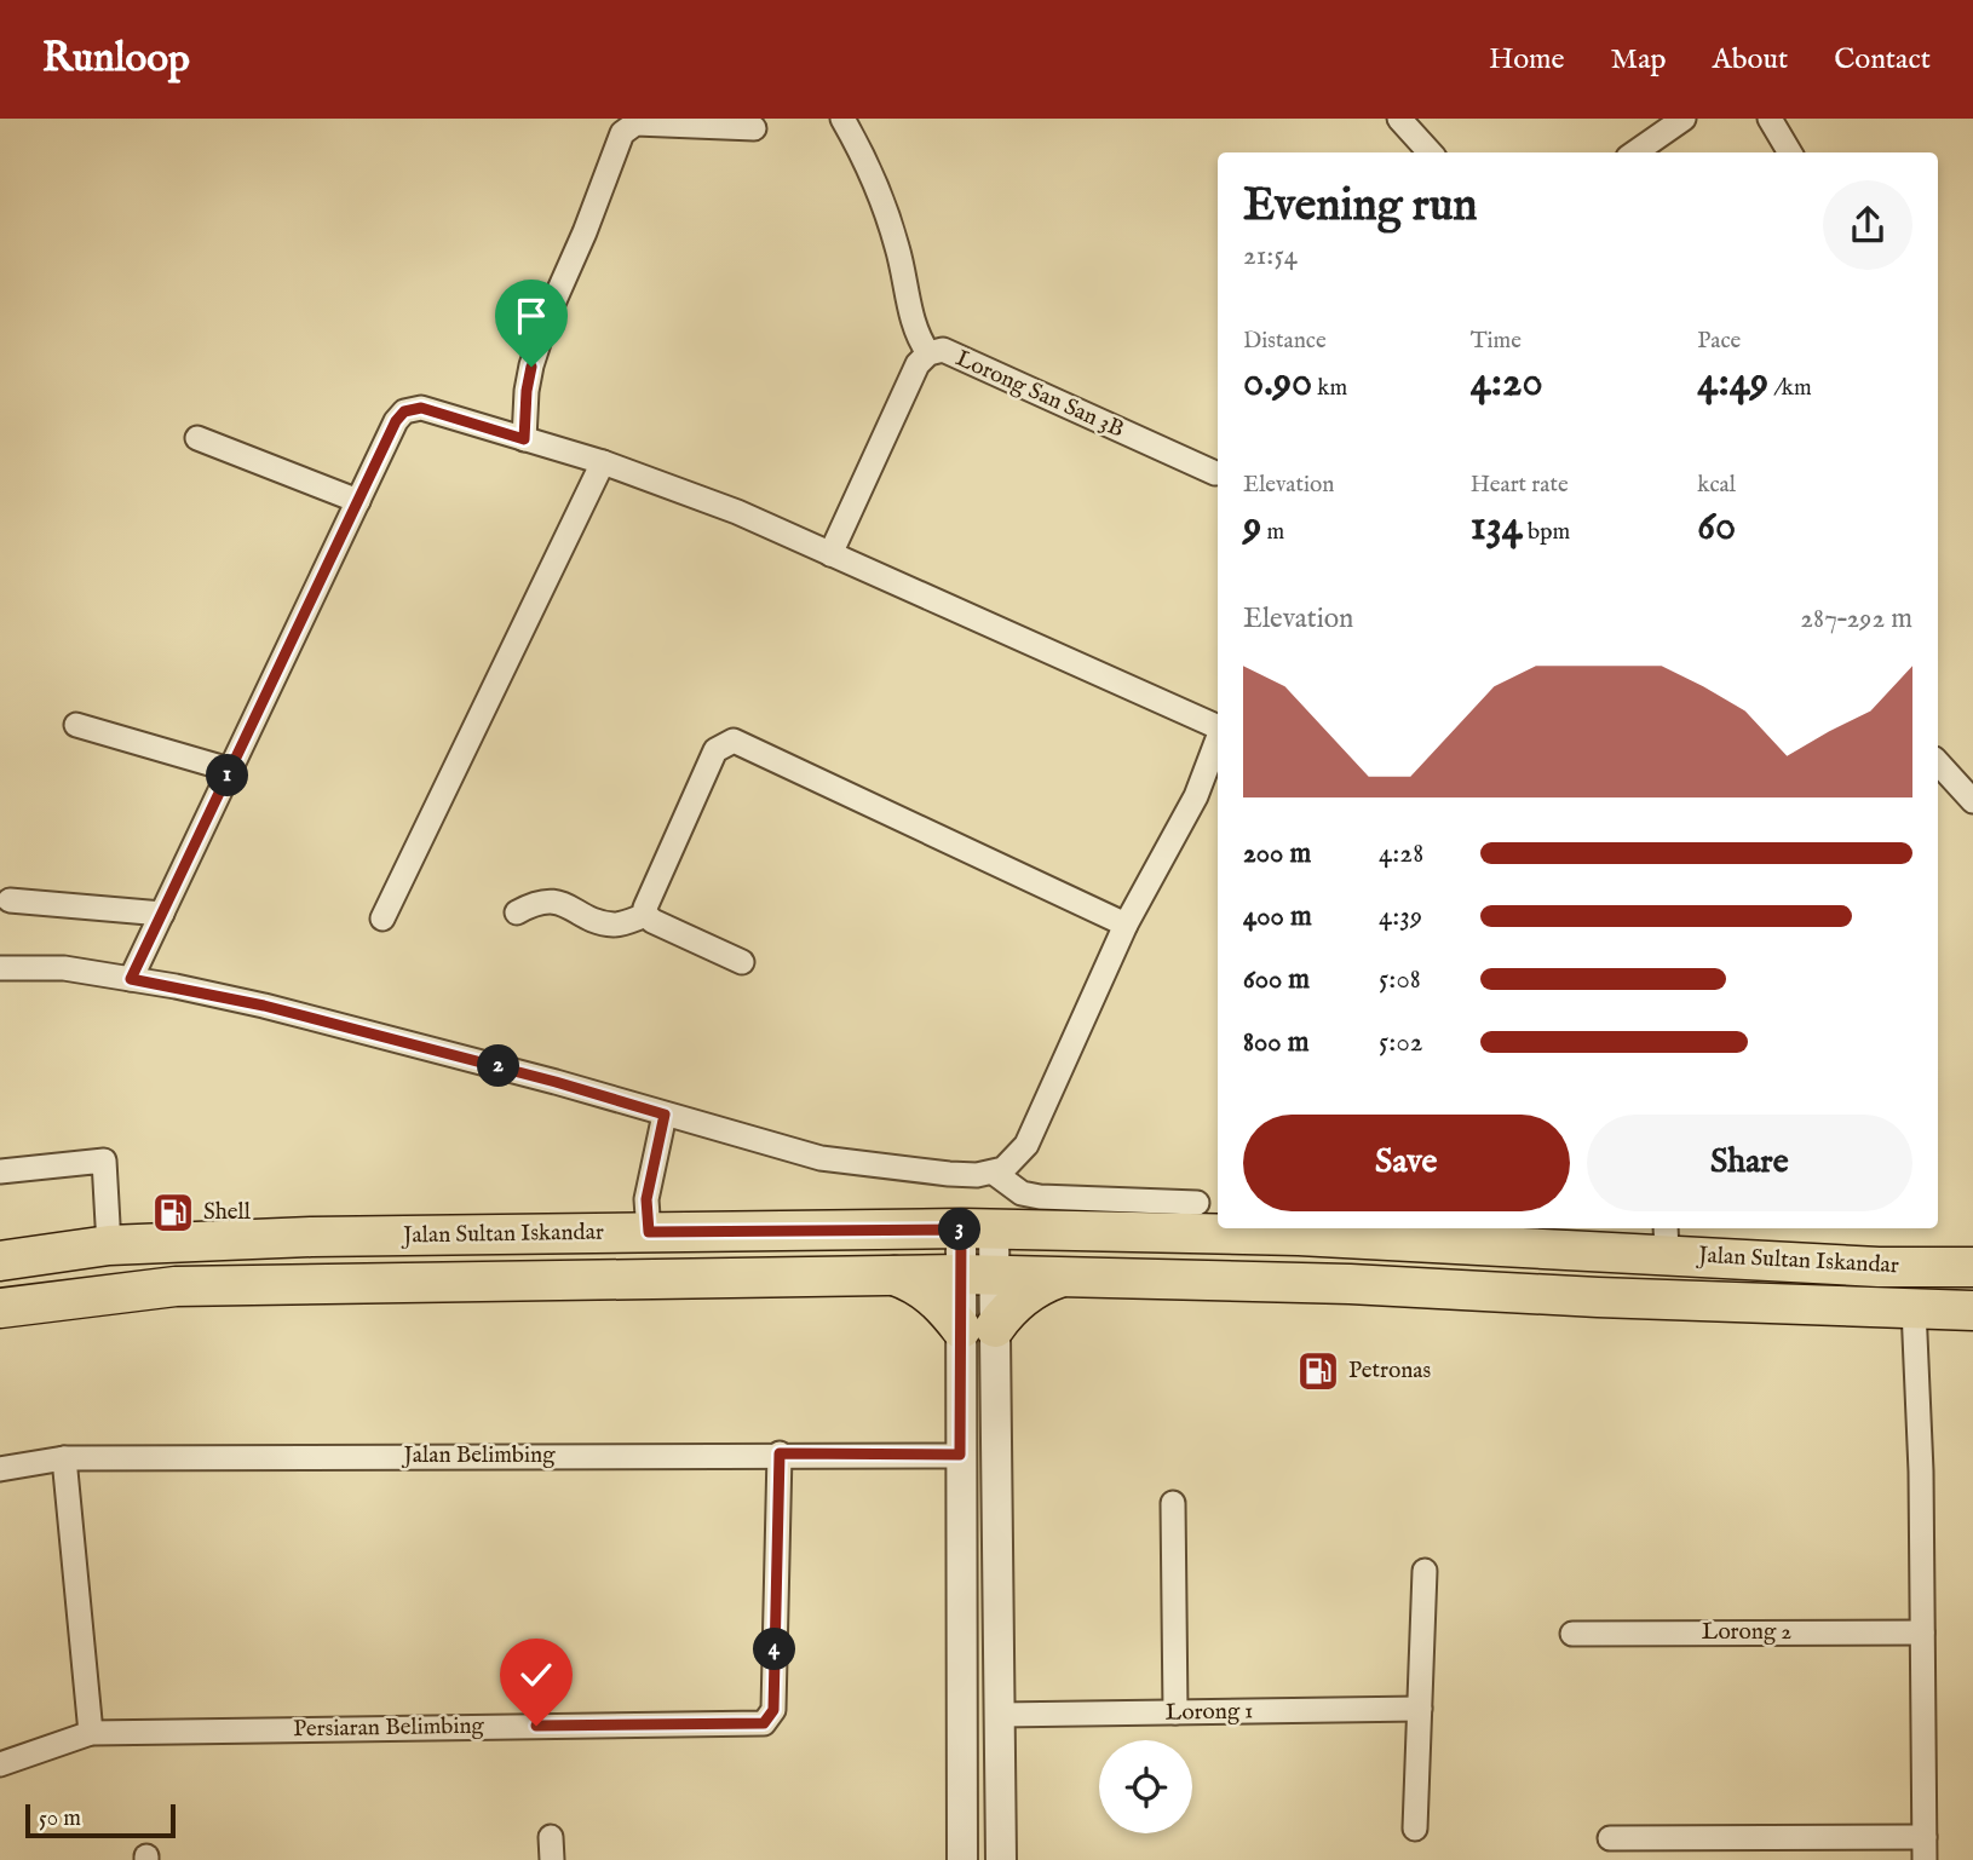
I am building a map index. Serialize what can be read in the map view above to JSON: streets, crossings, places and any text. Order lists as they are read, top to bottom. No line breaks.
{"streets":{"main road":["Jalan Sultan Iskandar"],"street":["Lorong San San 3B","Jalan Belimbing","Lorong 2","Lorong 1","Persiaran Belimbing"]},"crossings":[["Jalan Belimbing","Persiaran Belimbing"]],"places":{"fuel station":["Shell","Petronas"]},"scale_bar":"50 m","page":{"header":"Runloop","nav":["Home","Map","About","Contact"],"heading":["Evening run","21:54"],"stats":[["Distance","0.90 km"],["Time","4:20"],["Pace","4:49 /km"],["Elevation","9 m"],["Heart rate","134 bpm"],["kcal","60"]],"chart":["Elevation","287–292 m"],"pins":["1","2","3","4"],"list":[{"name":"200 m","note":"4:28"},{"name":"400 m","note":"4:39"},{"name":"600 m","note":"5:08"},{"name":"800 m","note":"5:02"}],"buttons":["Save","Share"],"scale":"50 m"}}
